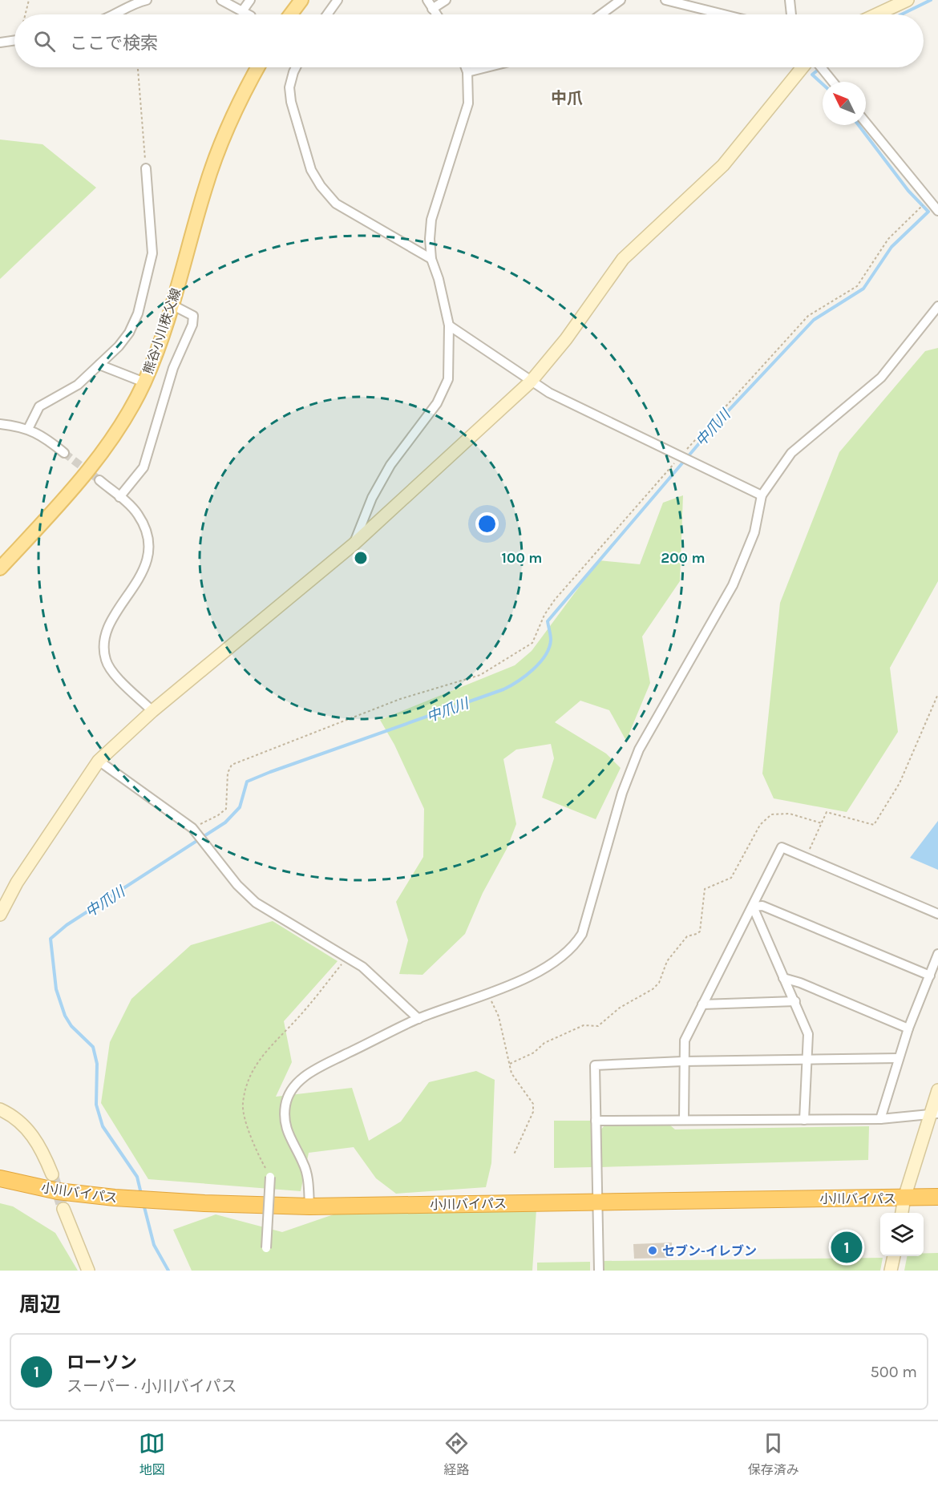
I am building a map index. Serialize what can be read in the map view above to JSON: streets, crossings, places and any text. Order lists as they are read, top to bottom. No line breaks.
{"streets":{"highway":["小川バイパス"],"main road":["熊谷小川秩父線"]},"districts":["中爪"],"water":["中爪川"],"places":["セブン-イレブン"],"north":"top left","page":{"search":"ここで検索","pins":"1","heading":"周辺","list":[{"mark":"1","name":"ローソン","note":"スーパー · 小川バイパス","value":"500 m"}],"nav":["地図","経路","保存済み"]},"rings":["100 m","200 m"]}
